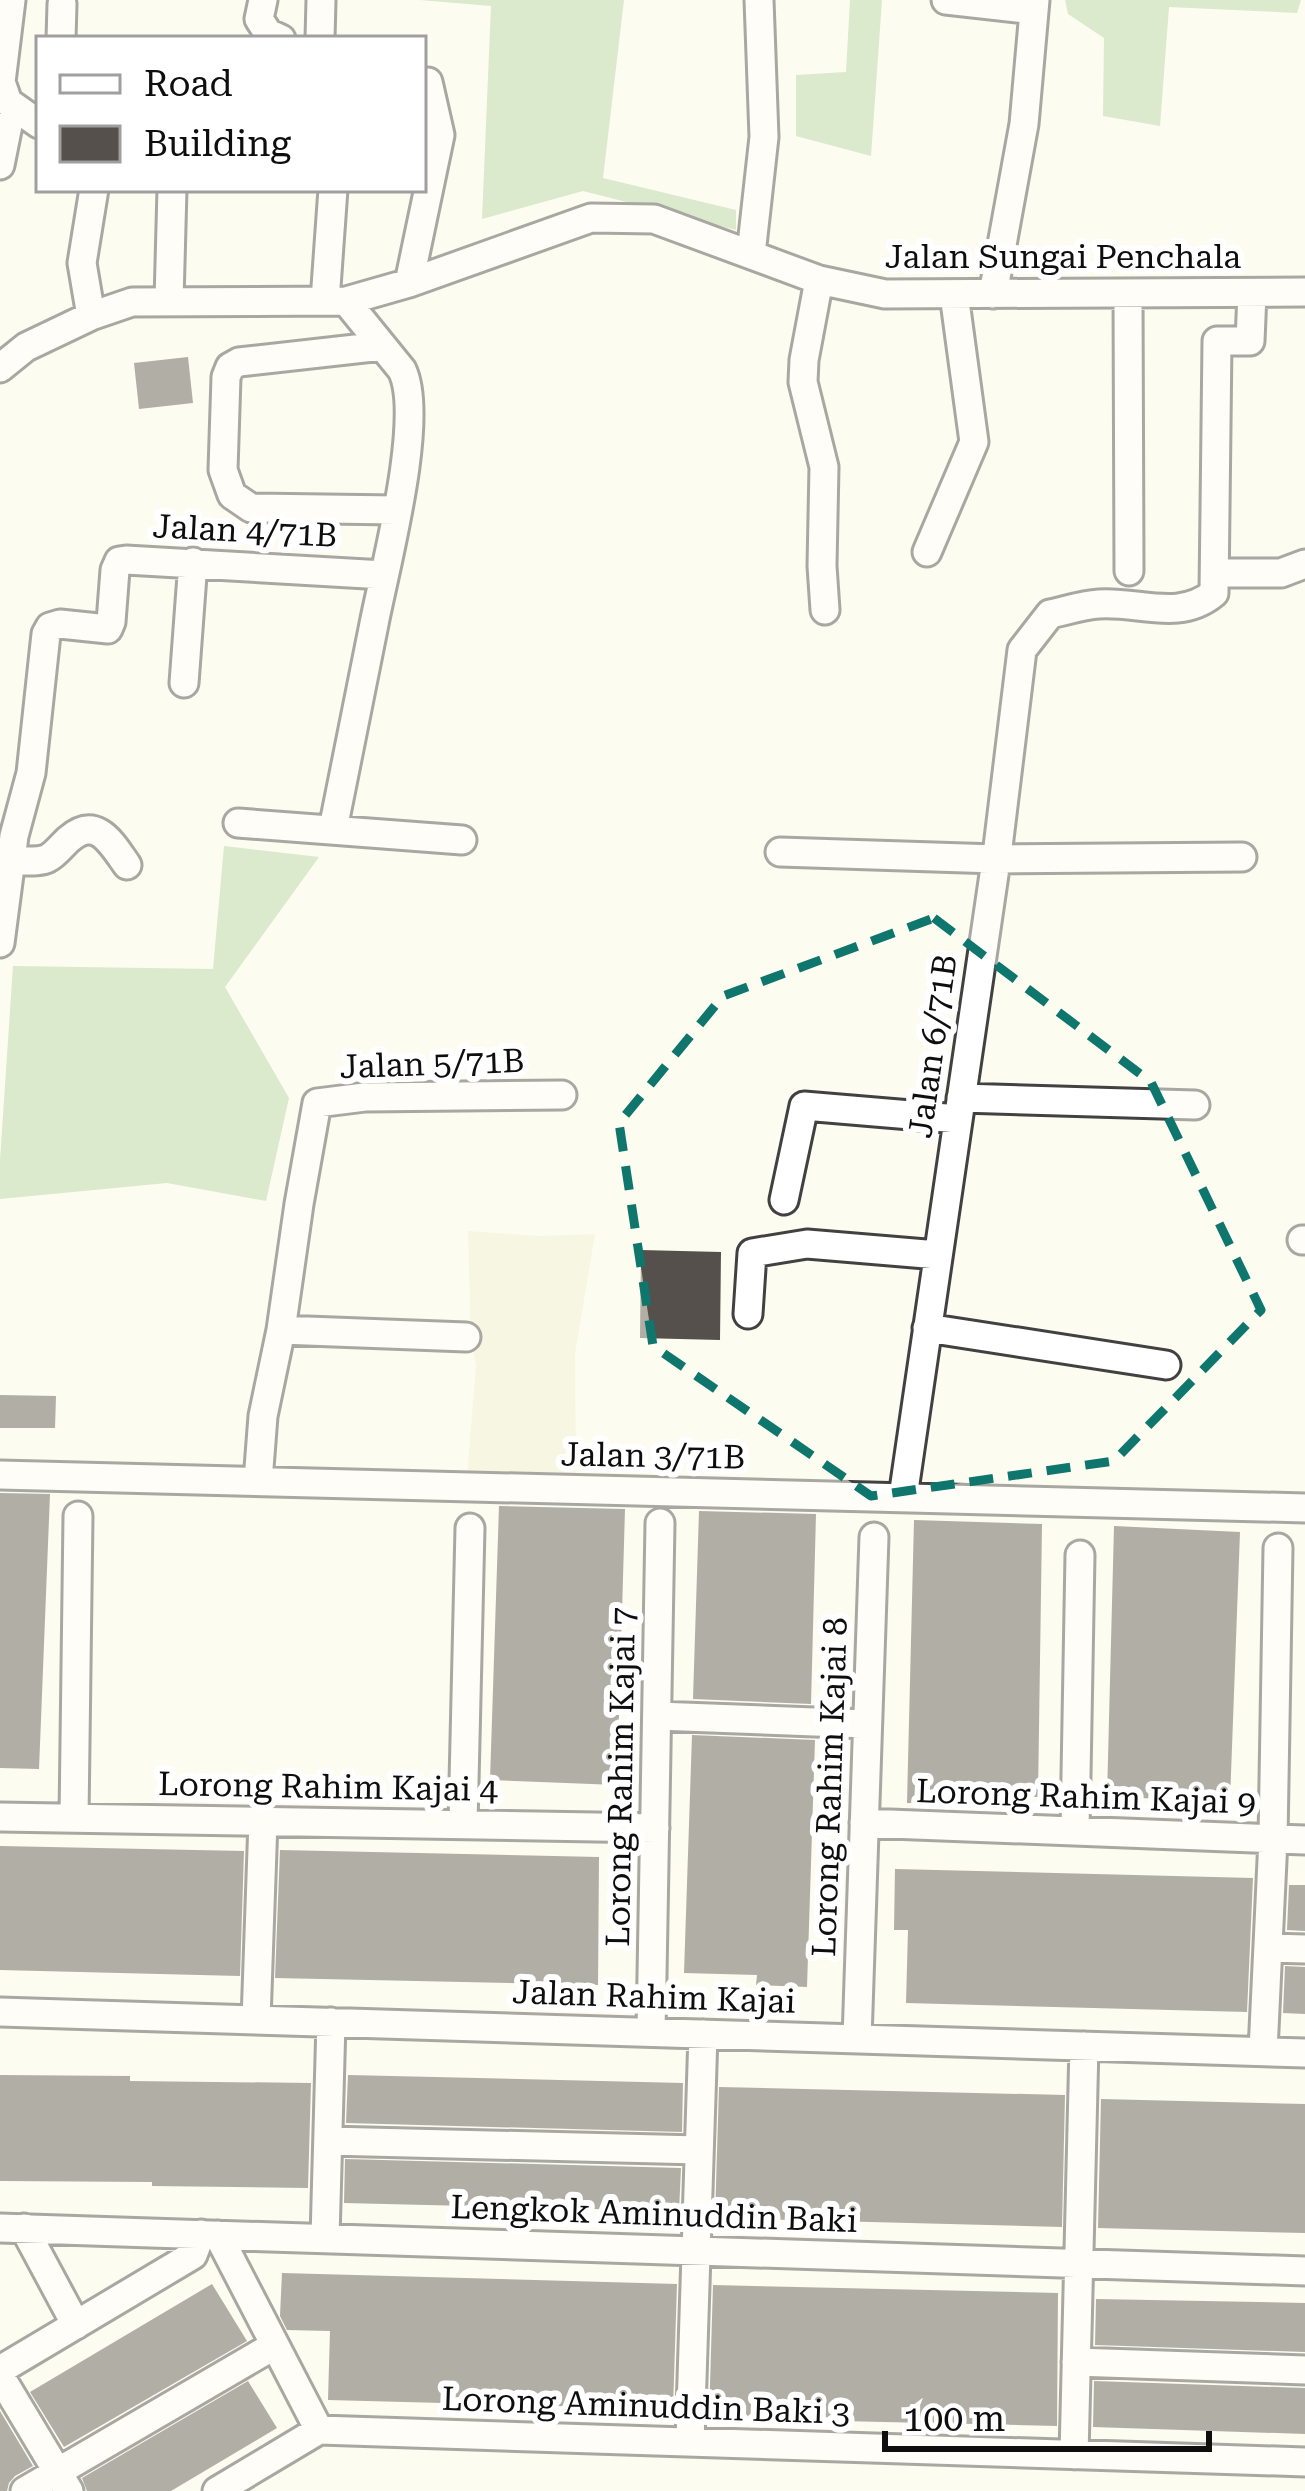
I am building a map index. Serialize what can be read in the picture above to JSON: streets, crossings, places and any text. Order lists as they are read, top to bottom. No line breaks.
{"streets":{"street":["Jalan Sungai Penchala","Jalan 4/71B","Jalan 6/71B","Jalan 5/71B","Jalan 3/71B","Lorong Rahim Kajai 7","Lorong Rahim Kajai 4","Lorong Rahim Kajai 8","Lorong Rahim Kajai 9","Jalan Rahim Kajai","Lengkok Aminuddin Baki","Lorong Aminuddin Baki 3"]},"crossings":[["Jalan 6/71B","Jalan 3/71B"],["Jalan 5/71B","Jalan 3/71B"],["Lorong Rahim Kajai 7","Lorong Rahim Kajai 4"],["Lorong Rahim Kajai 7","Jalan Rahim Kajai"],["Lorong Rahim Kajai 8","Lorong Rahim Kajai 9"],["Lorong Rahim Kajai 8","Jalan Rahim Kajai"]],"legend":["Road","Building"],"scale_bar":"100 m"}
